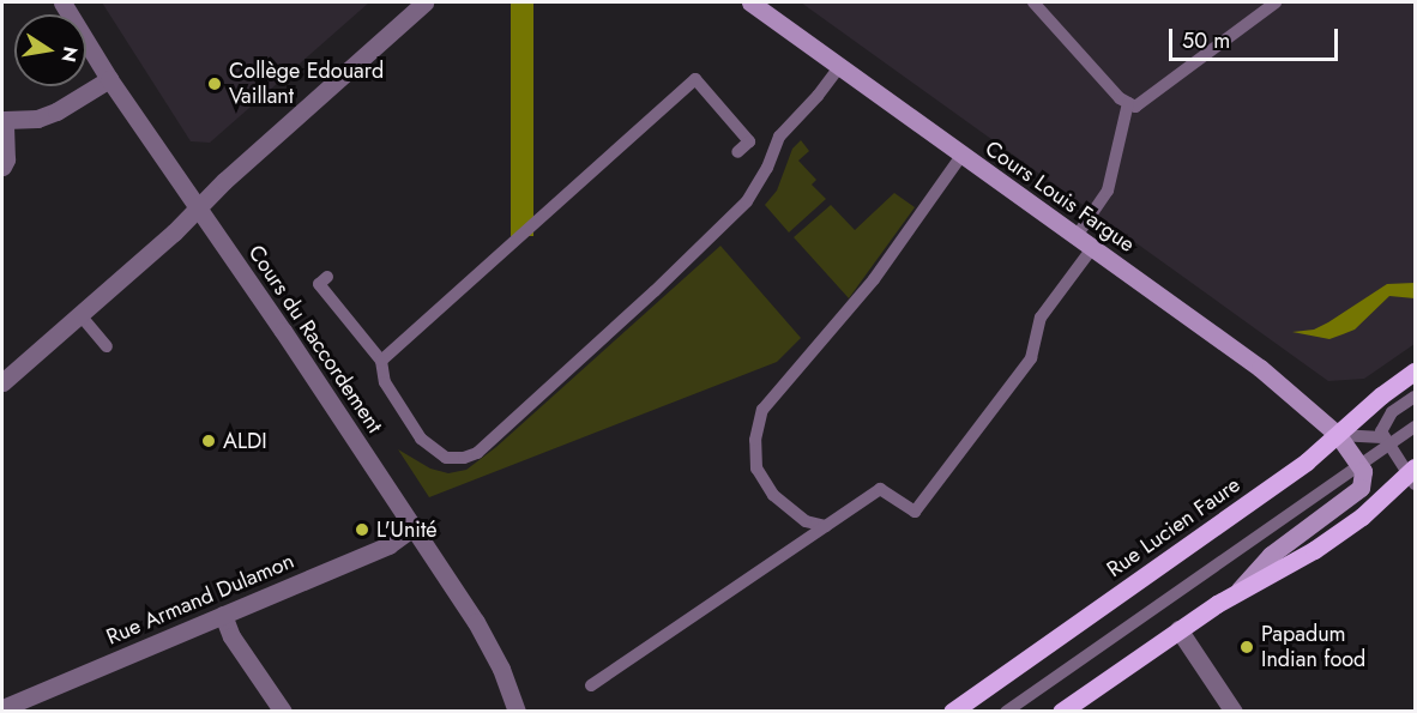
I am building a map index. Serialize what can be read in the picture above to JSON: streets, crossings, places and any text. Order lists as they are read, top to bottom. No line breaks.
{"streets":{"main road":["Cours Louis Fargue","Rue Lucien Faure"],"street":["Cours du Raccordement","Rue Armand Dulamon"]},"crossings":[["Cours Louis Fargue","Rue Lucien Faure"],["Cours du Raccordement","Rue Armand Dulamon"]],"places":["Collège Edouard Vaillant","ALDI","L'Unité","Papadum Indian food"],"scale_bar":"50 m","north":"right"}
